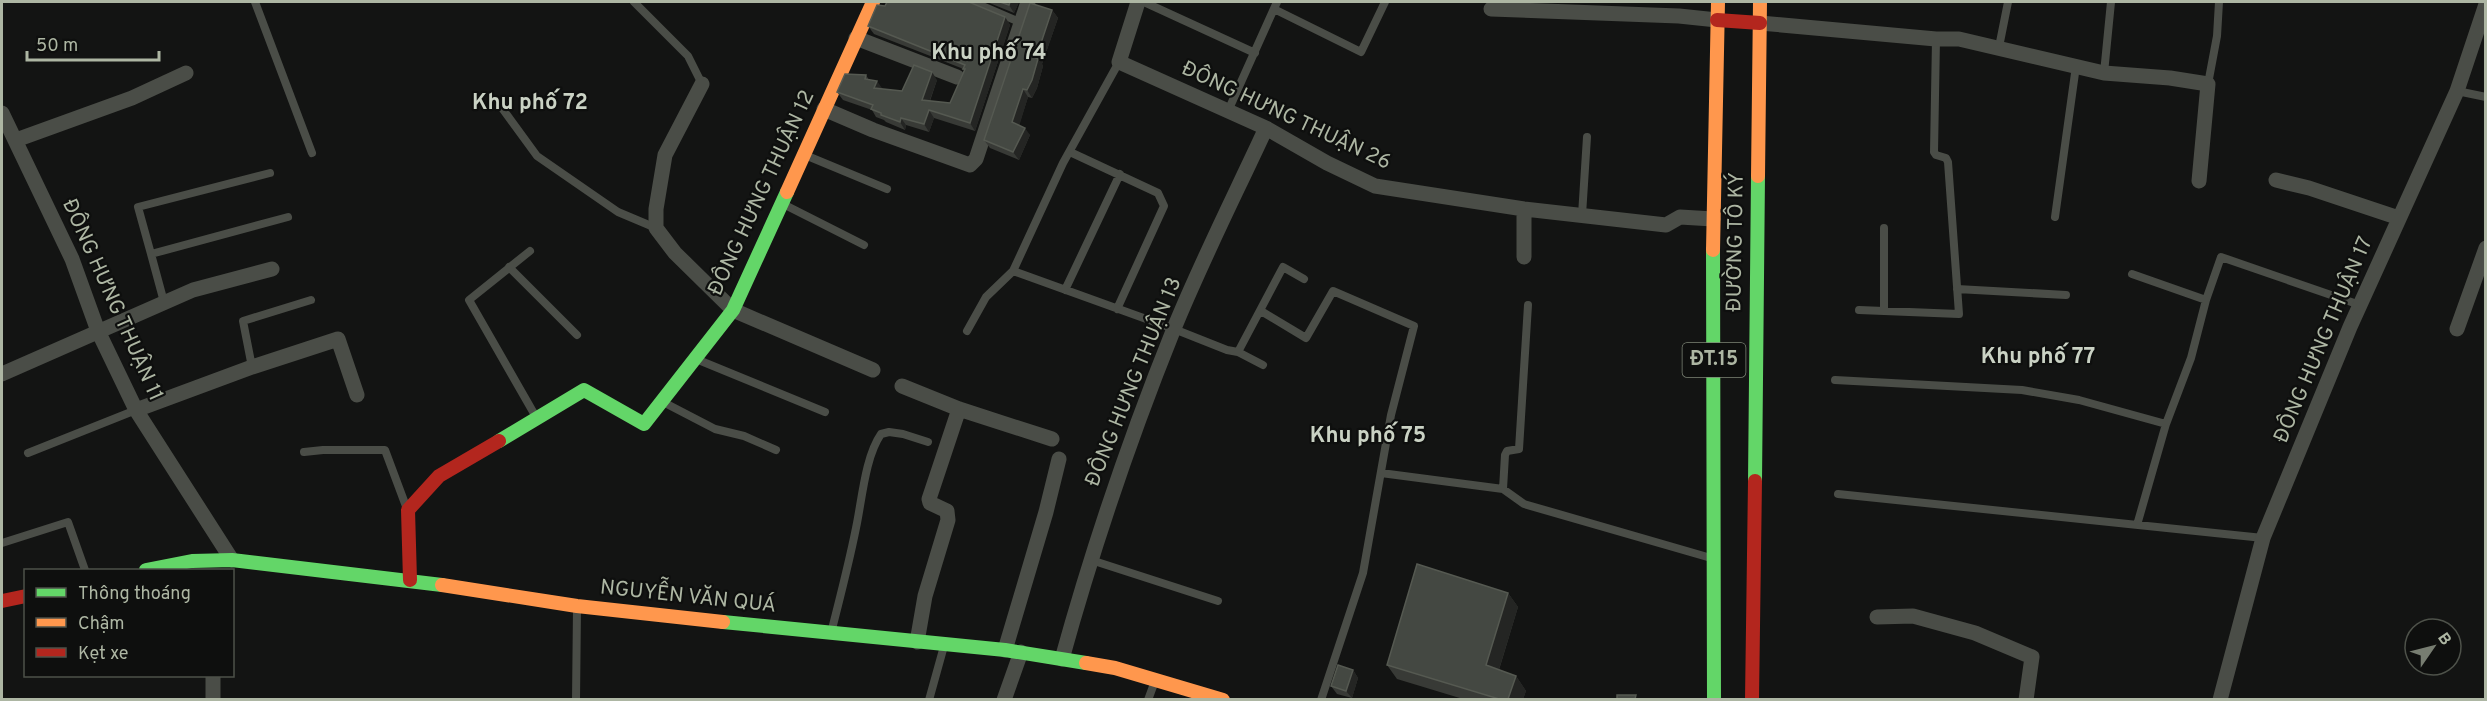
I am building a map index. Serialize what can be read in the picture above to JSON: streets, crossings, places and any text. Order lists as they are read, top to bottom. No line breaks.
{"streets":{"main road":["ĐÔNG HƯNG THUẬN 12","ĐƯỜNG TÔ KÝ","ĐT.15","NGUYỄN VĂN QUÁ"],"street":["ĐÔNG HƯNG THUẬN 26","ĐÔNG HƯNG THUẬN 11","ĐÔNG HƯNG THUẬN 17","ĐÔNG HƯNG THUẬN 13"]},"crossings":[["ĐÔNG HƯNG THUẬN 26","ĐƯỜNG TÔ KÝ"],["ĐÔNG HƯNG THUẬN 26","ĐÔNG HƯNG THUẬN 13"],["ĐÔNG HƯNG THUẬN 11","NGUYỄN VĂN QUÁ"],["ĐÔNG HƯNG THUẬN 13","NGUYỄN VĂN QUÁ"]],"districts":["Khu phố 74","Khu phố 72","Khu phố 77","Khu phố 75"],"legend":["Thông thoáng","Chậm","Kẹt xe"],"scale_bar":"50 m","north":"top right"}
